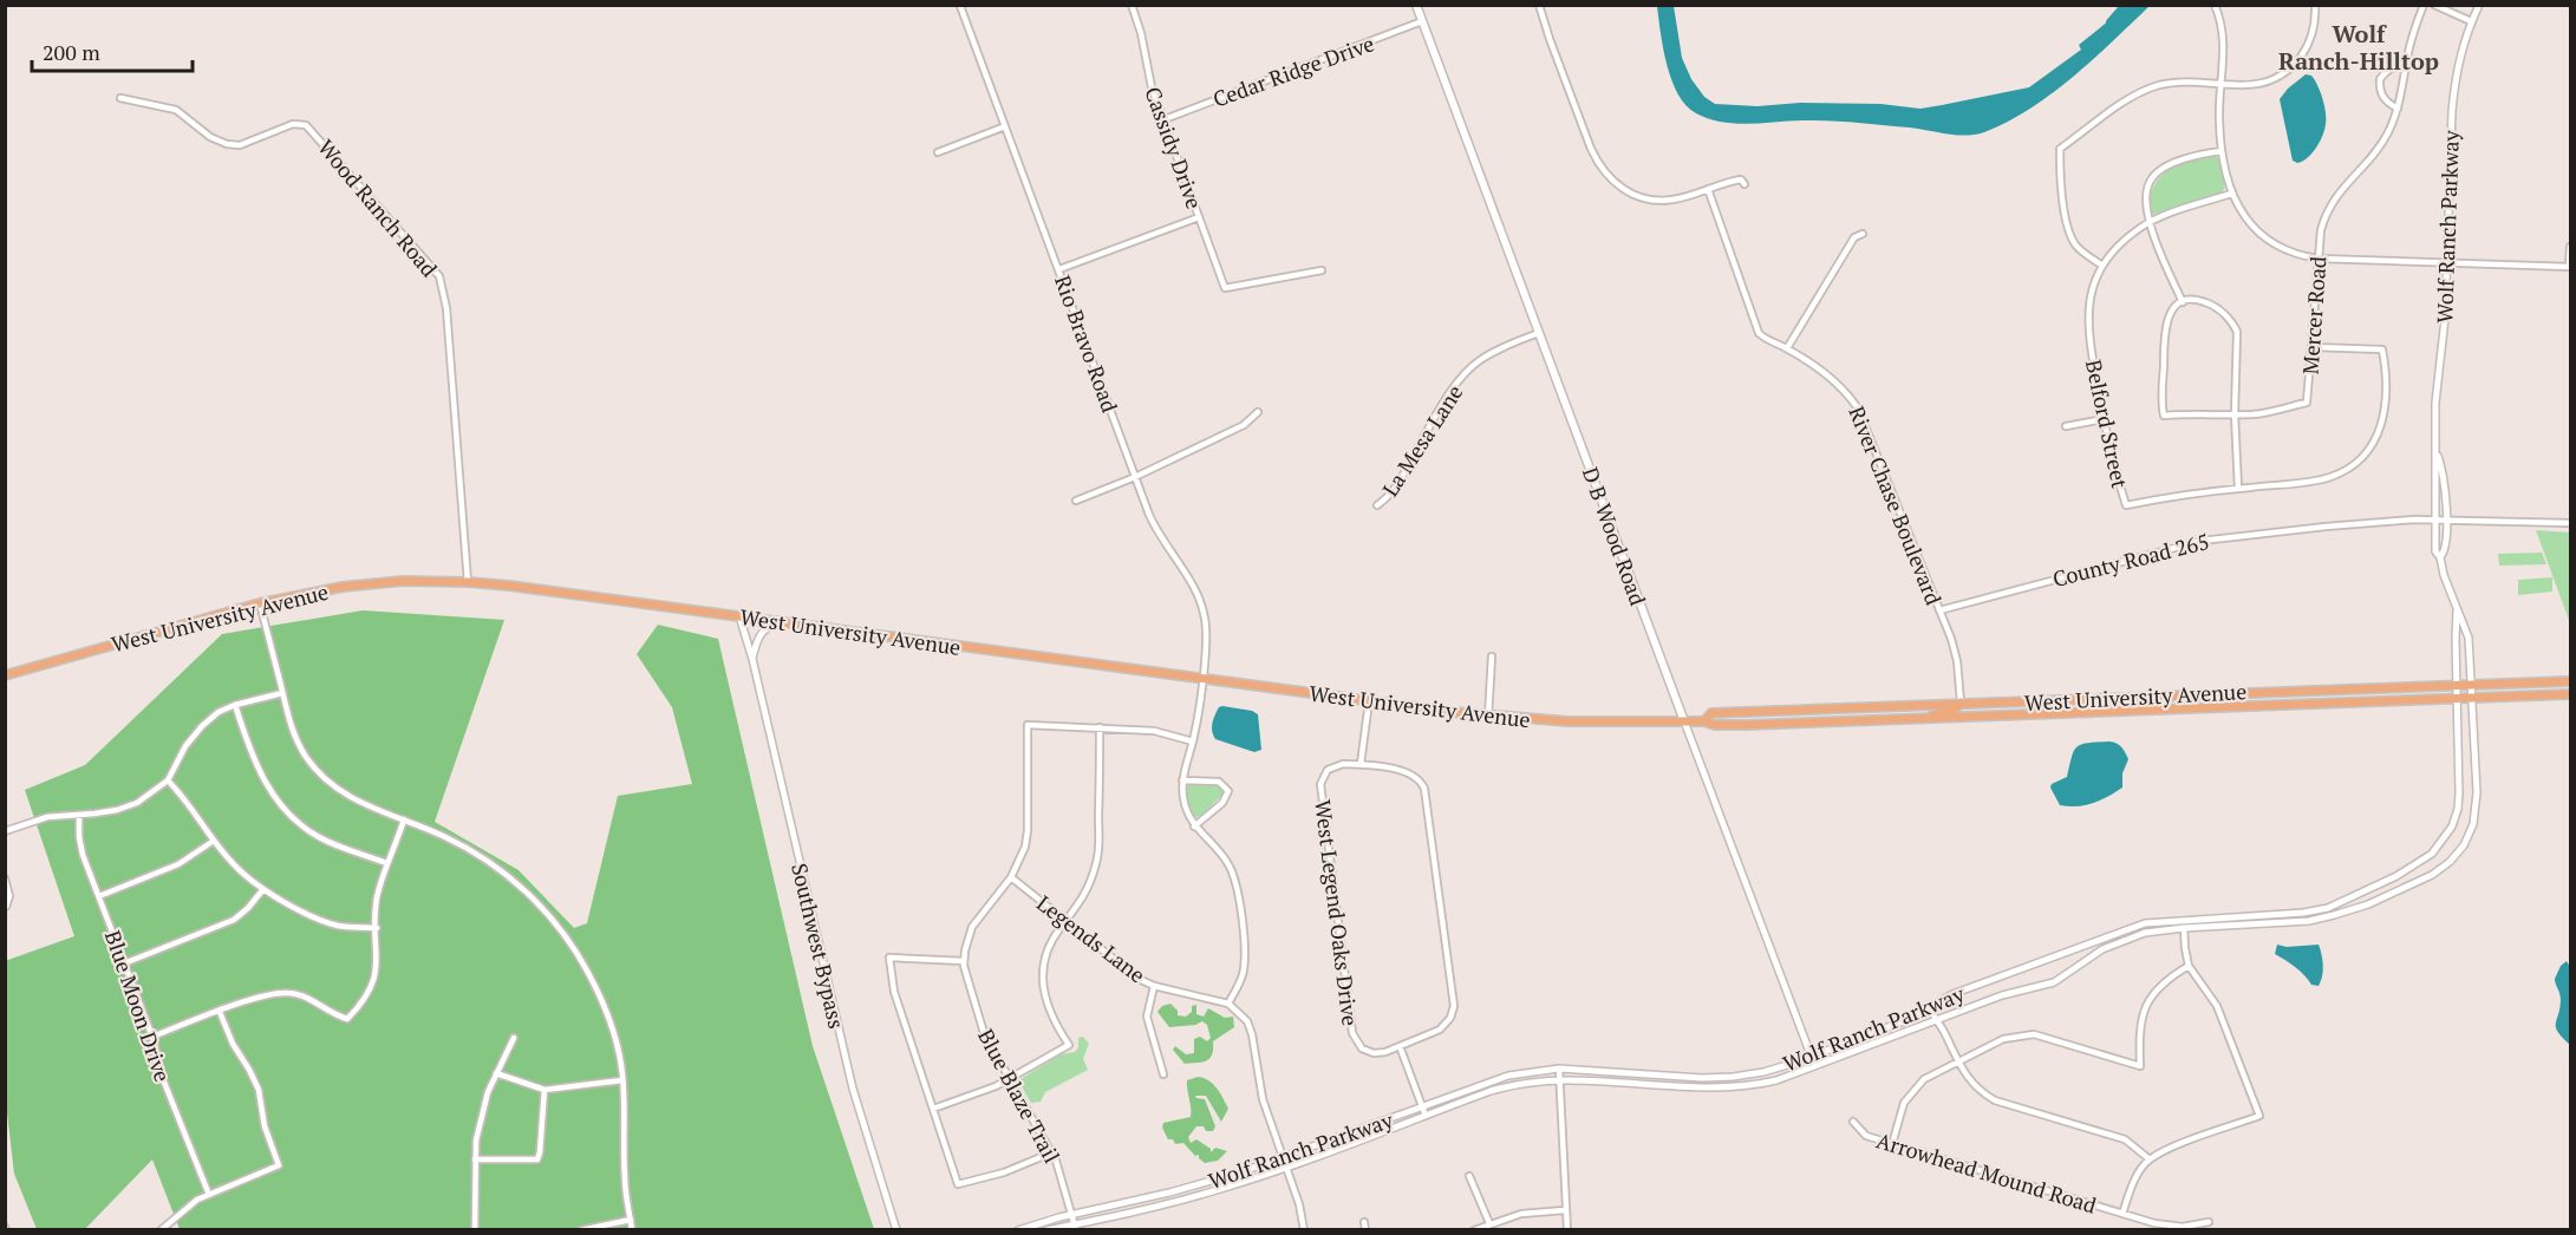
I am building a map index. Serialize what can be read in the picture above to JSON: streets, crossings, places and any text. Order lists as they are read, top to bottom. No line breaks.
{"streets":{"main road":["D B Wood Road","West University Avenue"],"street":["Cedar Ridge Drive","Cassidy Drive","Wood Ranch Road","Wolf Ranch Parkway","Mercer Road","Rio Bravo Road","Belford Street","La Mesa Lane","River Chase Boulevard","County Road 265","West Legend Oaks Drive","Legends Lane","Southwest Bypass","Blue Moon Drive","Blue Blaze Trail","Arrowhead Mound Road"]},"crossings":[["Cedar Ridge Drive","Cassidy Drive"],["Cedar Ridge Drive","D B Wood Road"],["Wood Ranch Road","West University Avenue"],["Wolf Ranch Parkway","D B Wood Road"],["Wolf Ranch Parkway","County Road 265"],["Wolf Ranch Parkway","West University Avenue"],["Wolf Ranch Parkway","Blue Blaze Trail"],["Mercer Road","Belford Street"],["Rio Bravo Road","West University Avenue"],["La Mesa Lane","D B Wood Road"],["River Chase Boulevard","County Road 265"],["River Chase Boulevard","West University Avenue"],["D B Wood Road","West University Avenue"],["West University Avenue","Southwest Bypass"],["Legends Lane","Blue Blaze Trail"]],"districts":["Wolf Ranch-Hilltop"],"scale_bar":"200 m"}
